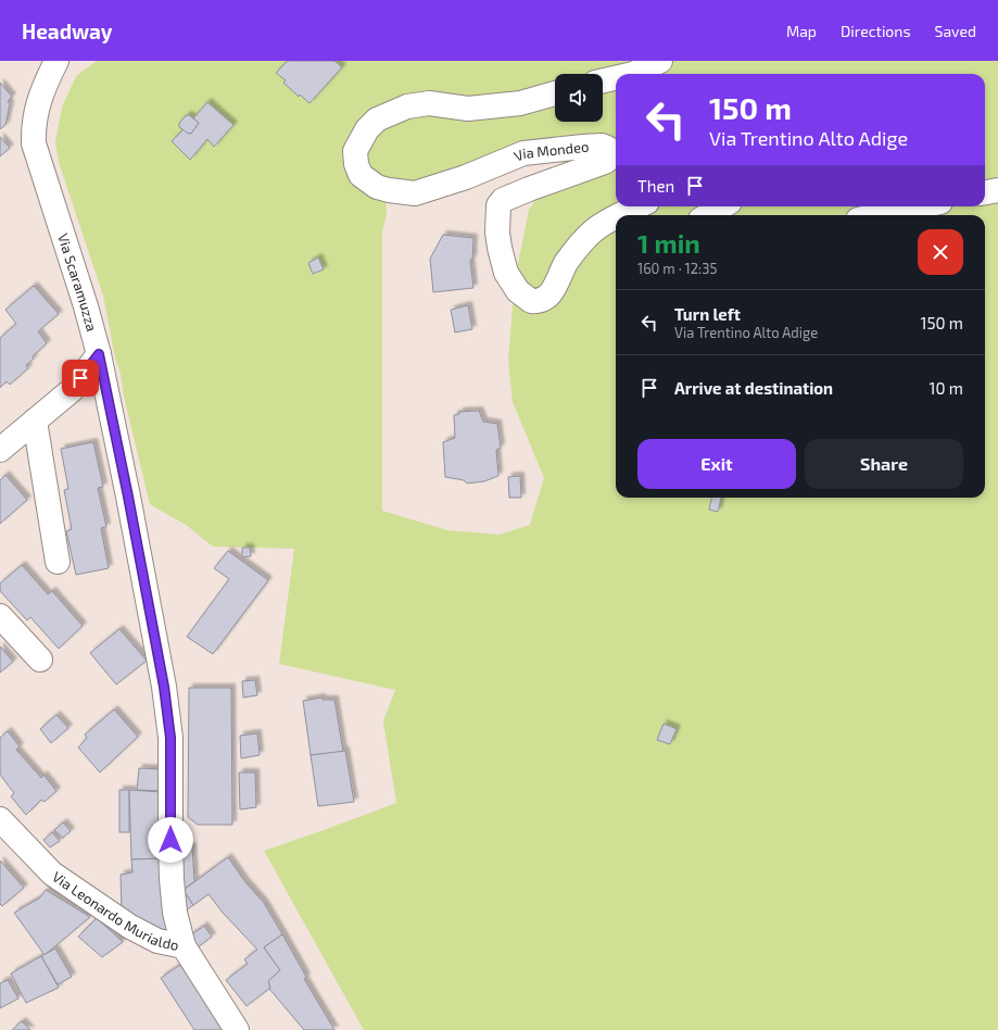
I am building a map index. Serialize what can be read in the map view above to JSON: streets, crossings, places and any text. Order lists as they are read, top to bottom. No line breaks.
{"streets":{"street":["Via Mondeo","Via Scaramuzza","Via Leonardo Murialdo"]},"crossings":[["Via Scaramuzza","Via Leonardo Murialdo"]],"page":{"header":"Headway","nav":["Map","Directions","Saved"],"turn":["150 m","Via Trentino Alto Adige"],"then":"Then","heading":["1 min","160 m · 12:35"],"list":[{"name":"Turn left","note":"Via Trentino Alto Adige","value":"150 m"},{"name":"Arrive at destination","value":"10 m"}],"buttons":["Exit","Share"]}}
